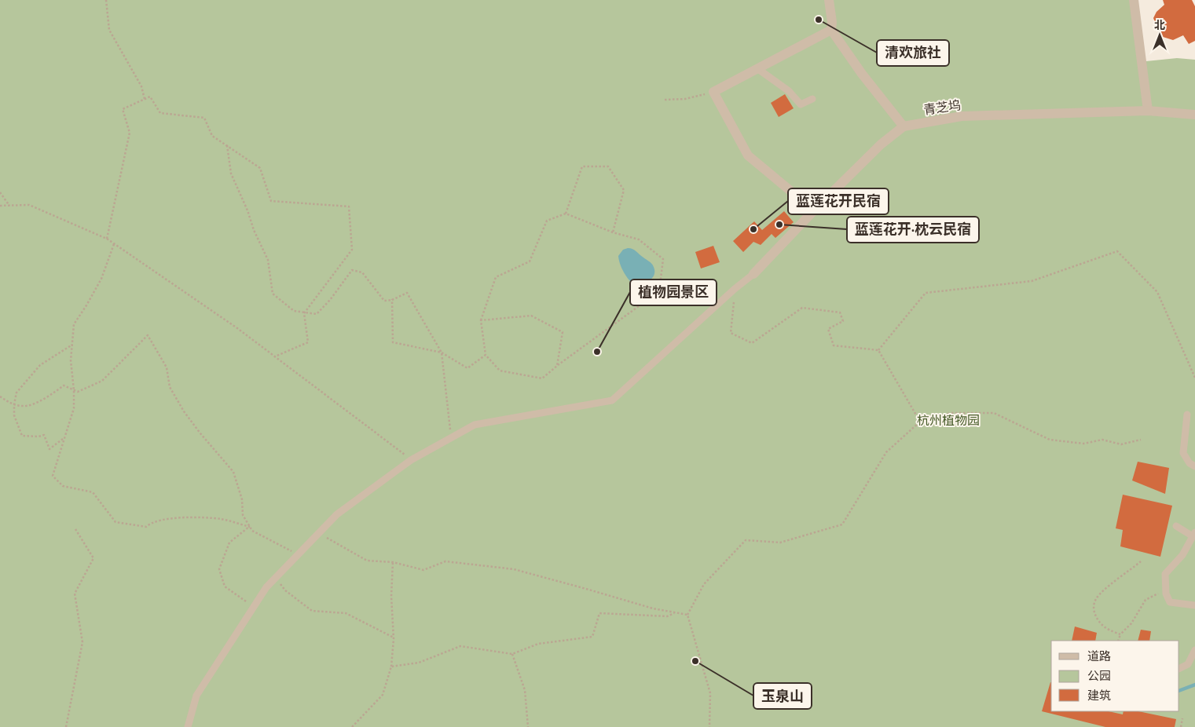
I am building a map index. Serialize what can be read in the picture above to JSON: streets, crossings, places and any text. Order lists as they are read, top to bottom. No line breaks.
{"streets":{"street":["青芝坞"]},"parks":["杭州植物园"],"places":["清欢旅社","蓝莲花开·枕云民宿","蓝莲花开民宿","植物园景区","玉泉山"],"legend":["道路","公园","建筑"],"north":"top"}
